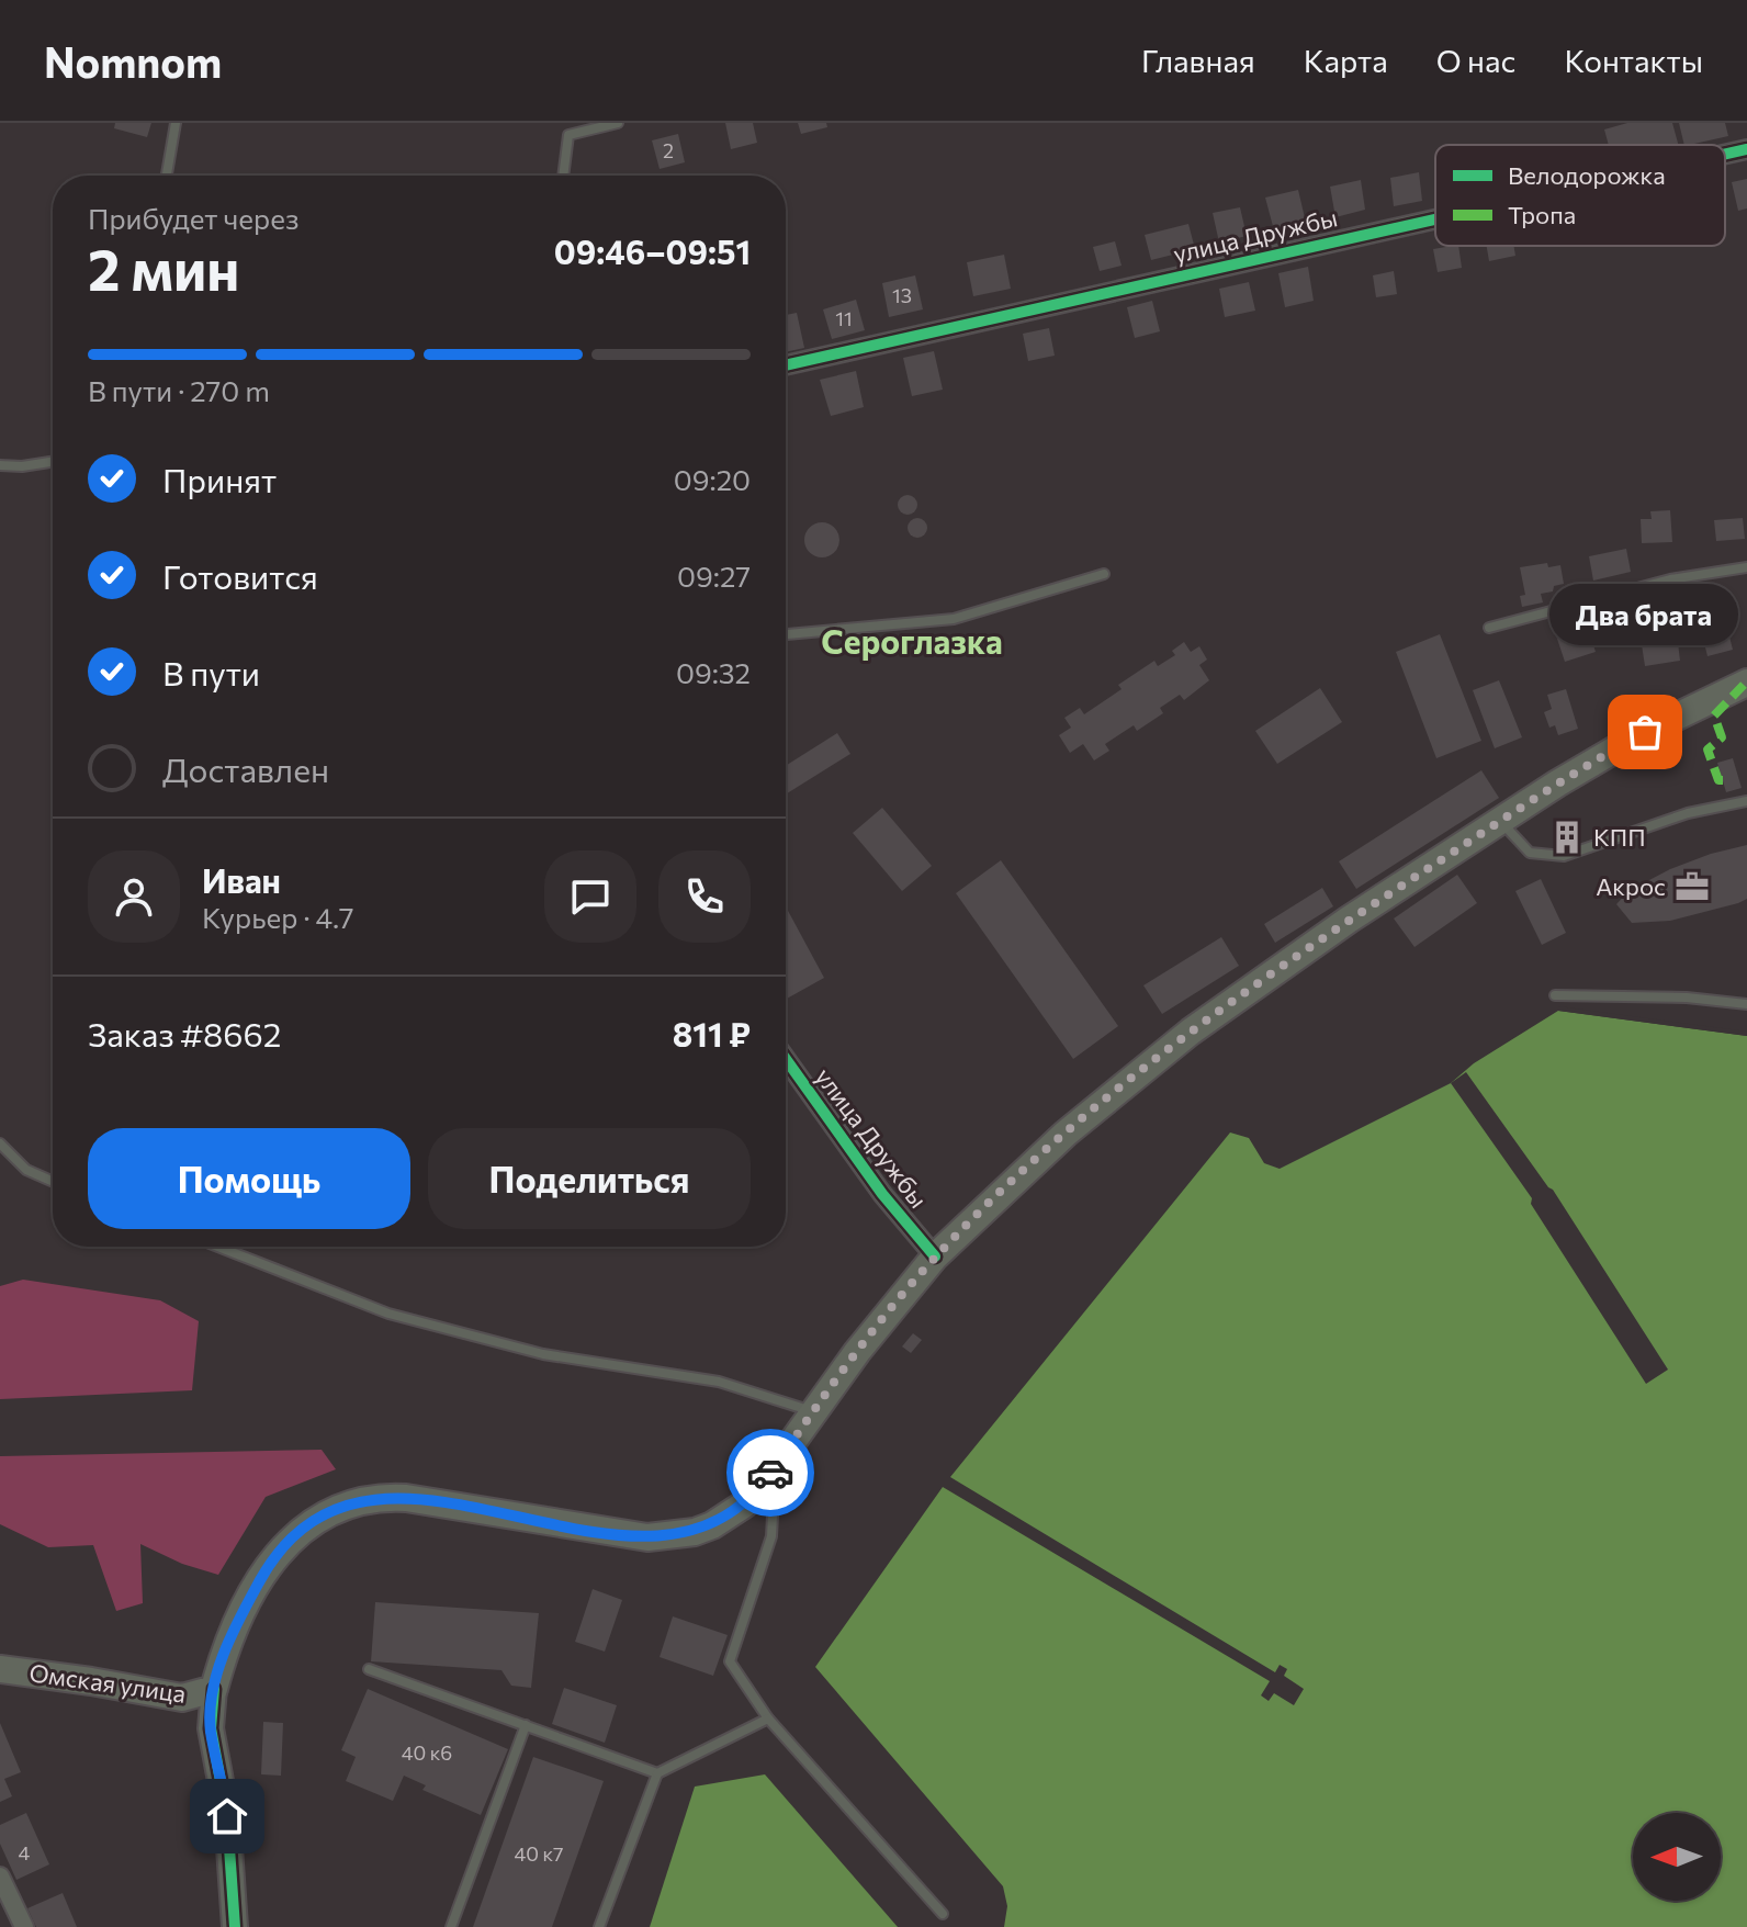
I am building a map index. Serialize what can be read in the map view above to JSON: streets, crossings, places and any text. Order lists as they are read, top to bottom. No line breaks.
{"streets":{"main road":["Омская улица"],"street":["улица Дружбы"]},"districts":["Сероглазка"],"places":{"other":["Два брата"],"building":["КПП"],"office":["Акрос"]},"house_numbers":["2","13","11","40 к6","4","40 к7"],"legend":["Велодорожка","Тропа"],"north":"left","page":{"header":"Nomnom","nav":["Главная","Карта","О нас","Контакты"],"heading":["2 мин","Прибудет через","09:46–09:51"],"panel":["Иван","Курьер · 4.7","Заказ #8662","811 ₽"],"bar":"В пути · 270 m","list":[["Принят","09:20"],["Готовится","09:27"],["В пути","09:32"],"Доставлен"],"bubble":"Два брата","buttons":["Помощь","Поделиться"]}}
